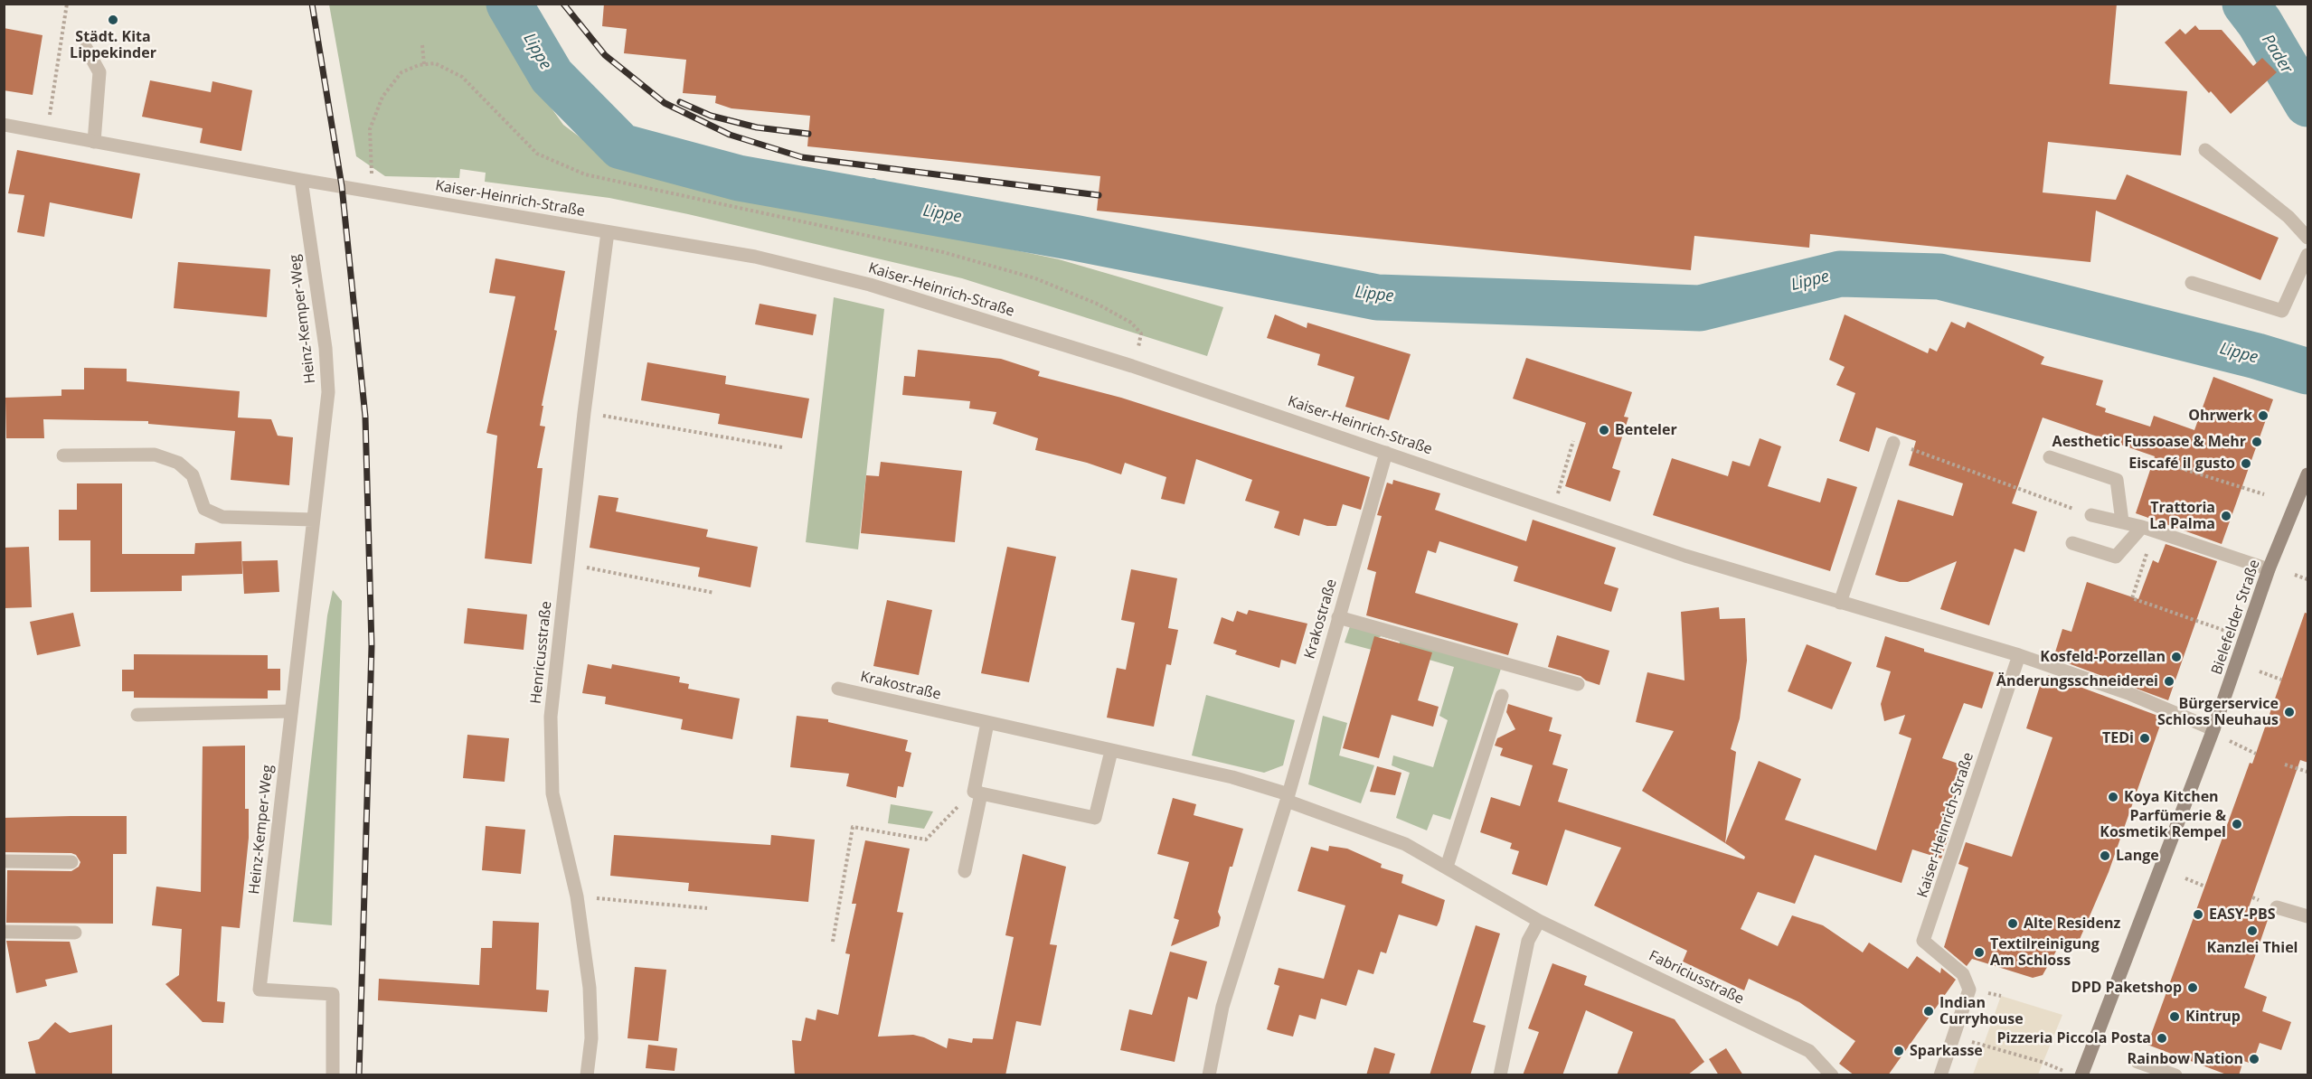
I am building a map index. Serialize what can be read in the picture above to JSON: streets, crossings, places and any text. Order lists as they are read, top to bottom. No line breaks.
{"streets":{"main road":["Bielefelder Straße"],"street":["Kaiser-Heinrich-Straße","Heinz-Kemper-Weg","Krakostraße","Henricusstraße","Fabriciusstraße"]},"crossings":[["Kaiser-Heinrich-Straße","Heinz-Kemper-Weg"],["Kaiser-Heinrich-Straße","Bielefelder Straße"],["Kaiser-Heinrich-Straße","Krakostraße"],["Kaiser-Heinrich-Straße","Henricusstraße"],["Krakostraße","Fabriciusstraße"]],"water":["Lippe","Pader"],"places":["Städt. Kita Lippekinder","Ohrwerk","Benteler","Aesthetic Fussoase & Mehr","Eiscafé il gusto","Trattoria La Palma","Kosfeld-Porzellan","Änderungsschneiderei","Bürgerservice Schloss Neuhaus","TEDi","Koya Kitchen","Parfümerie & Kosmetik Rempel","Lange","EASY-PBS","Alte Residenz","Kanzlei Thiel","Textilreinigung Am Schloss","DPD Paketshop","Indian Curryhouse","Kintrup","Pizzeria Piccola Posta","Sparkasse","Rainbow Nation"]}
